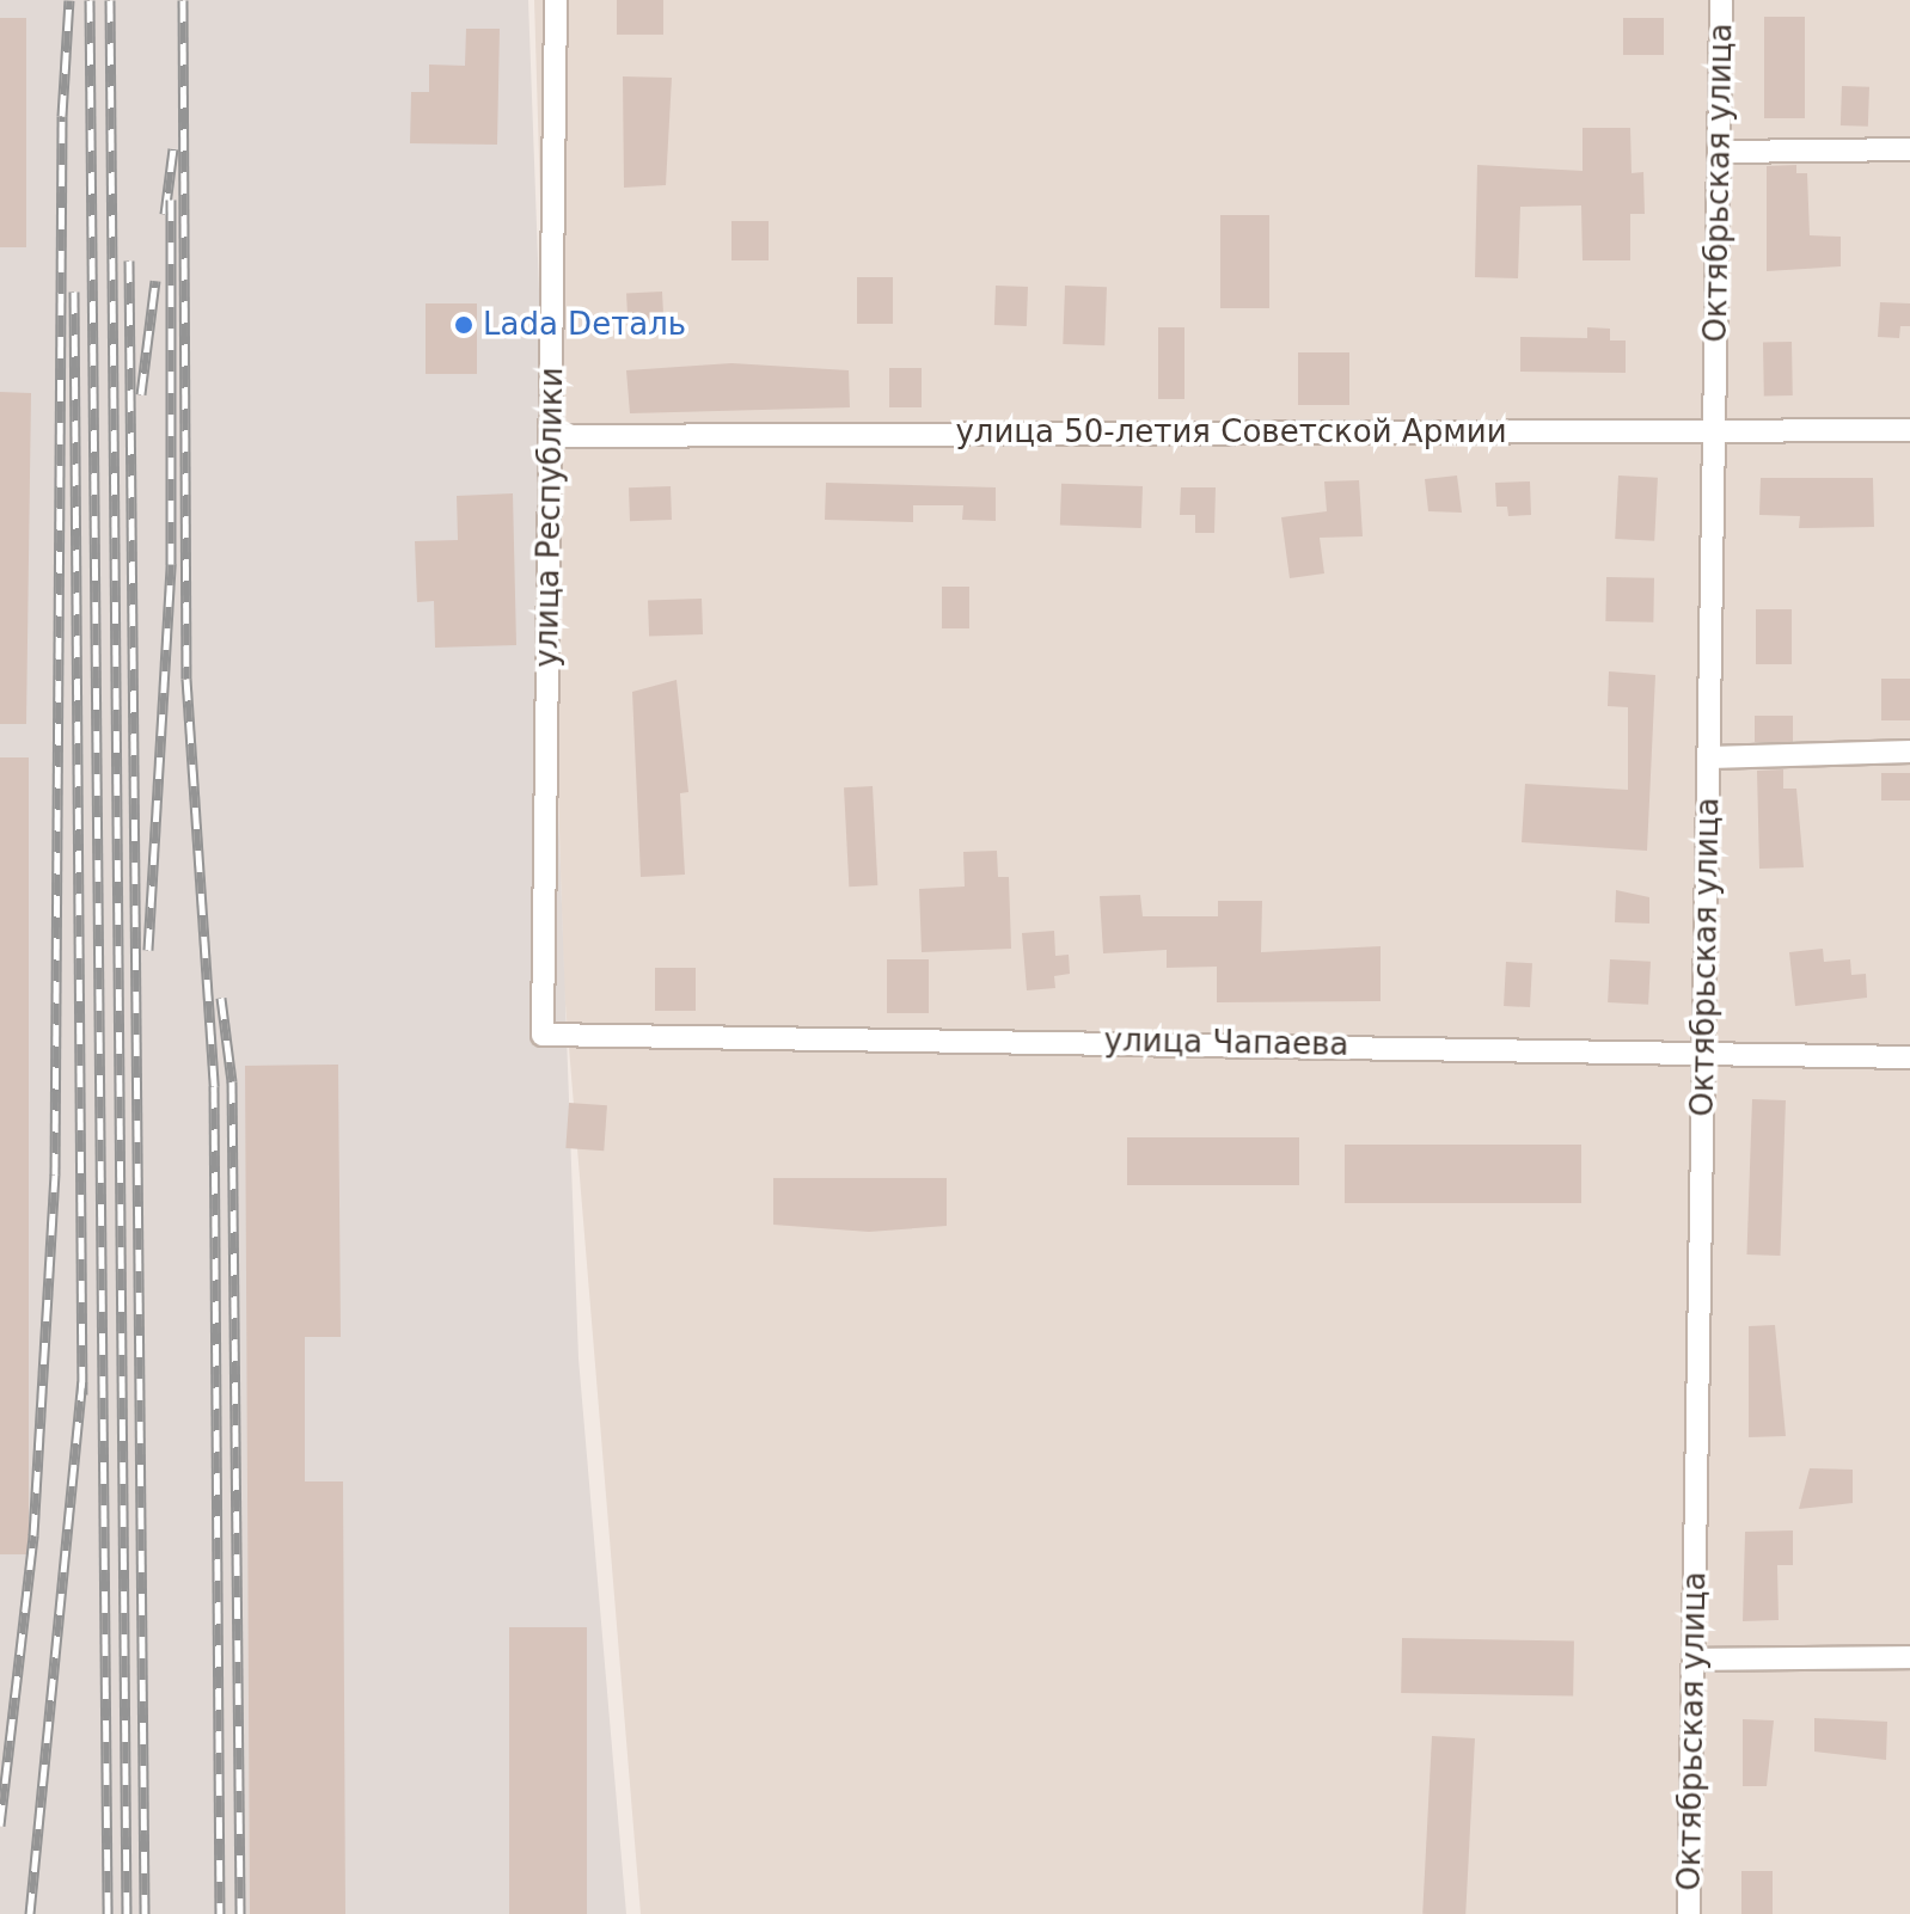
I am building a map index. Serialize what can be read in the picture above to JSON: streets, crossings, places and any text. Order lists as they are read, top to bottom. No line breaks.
{"streets":{"street":["Октябрьская улица","улица 50-летия Советской Армии","улица Республики","улица Чапаева"]},"crossings":[["Октябрьская улица","улица 50-летия Советской Армии"],["Октябрьская улица","улица Чапаева"],["улица 50-летия Советской Армии","улица Республики"],["улица Республики","улица Чапаева"]],"places":["Lada Dеталь"]}
